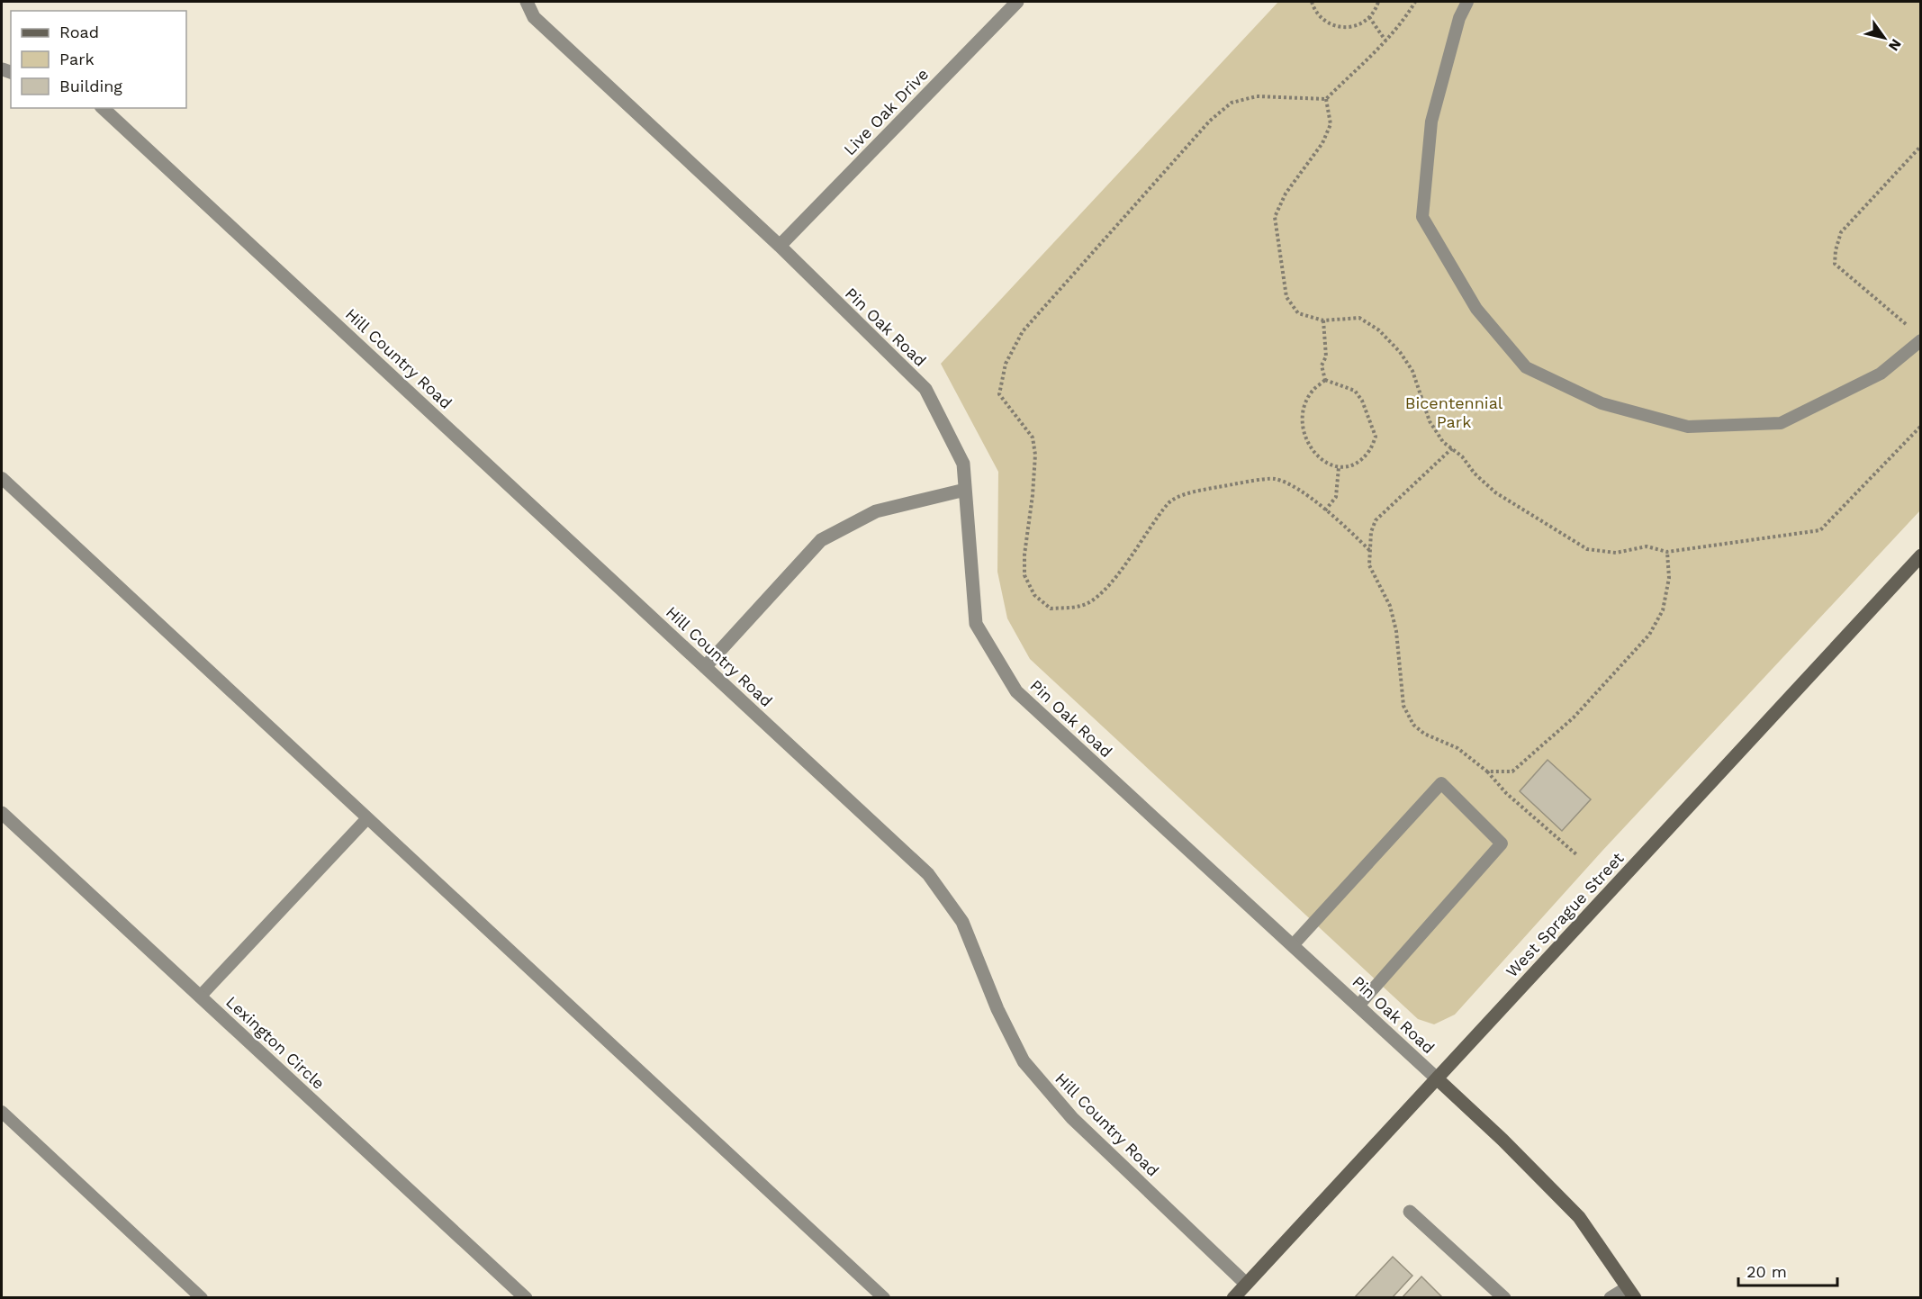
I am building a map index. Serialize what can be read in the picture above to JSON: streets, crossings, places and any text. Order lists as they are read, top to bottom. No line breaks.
{"streets":{"street":["Live Oak Drive","Pin Oak Road","Hill Country Road","West Sprague Street","Lexington Circle"]},"crossings":[["Live Oak Drive","Pin Oak Road"],["Pin Oak Road","West Sprague Street"],["Hill Country Road","West Sprague Street"]],"parks":["Bicentennial Park"],"legend":["Road","Park","Building"],"scale_bar":"20 m","north":"bottom right"}
